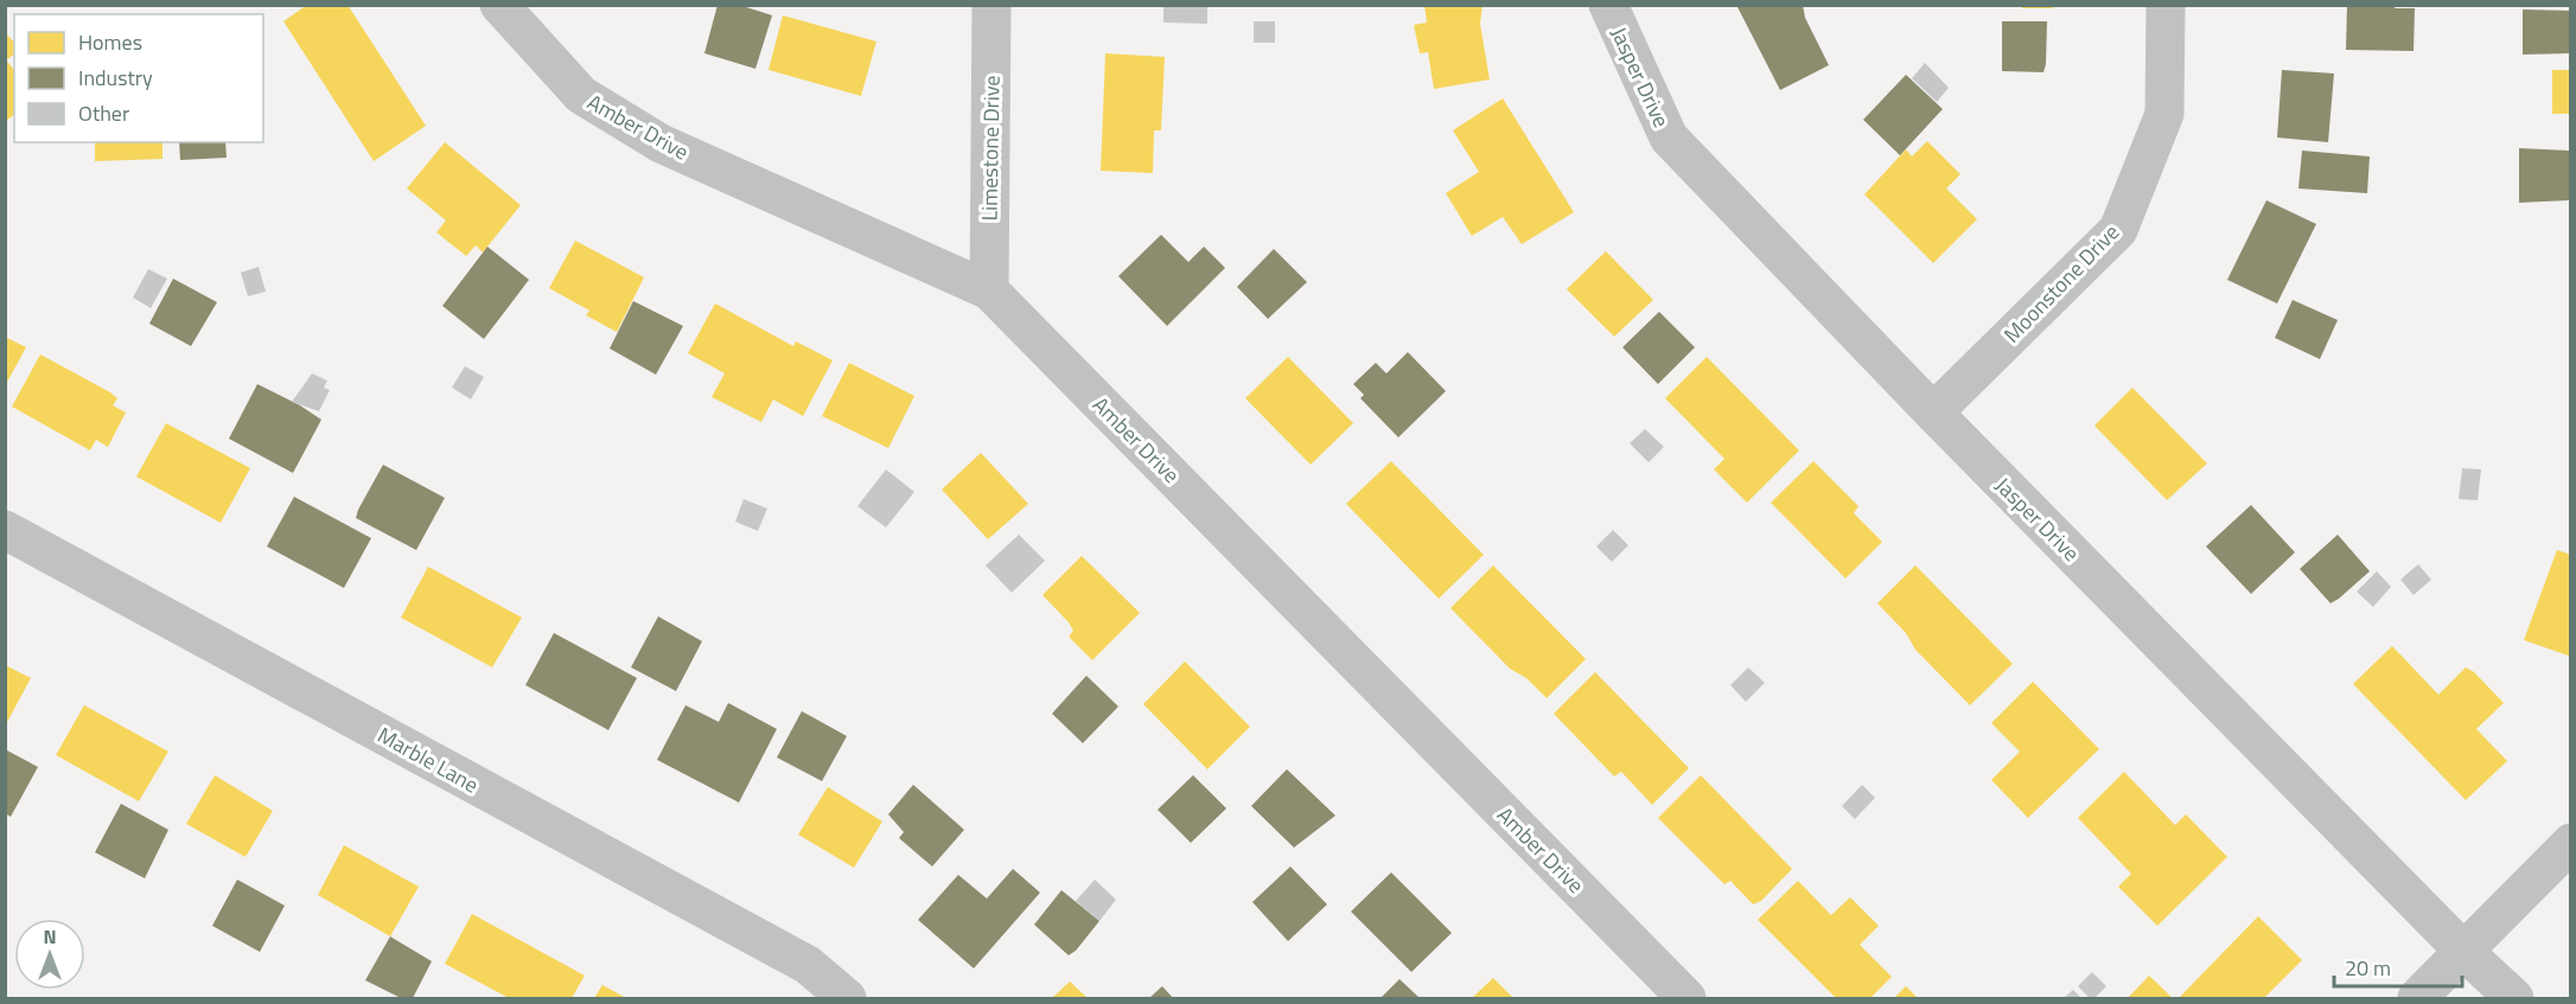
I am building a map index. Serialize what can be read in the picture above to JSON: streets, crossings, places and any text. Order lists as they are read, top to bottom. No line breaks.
{"streets":{"street":["Jasper Drive","Amber Drive","Limestone Drive","Moonstone Drive","Marble Lane"]},"crossings":[["Jasper Drive","Moonstone Drive"],["Amber Drive","Limestone Drive"]],"legend":["Homes","Industry","Other"],"scale_bar":"20 m","north":"top"}
